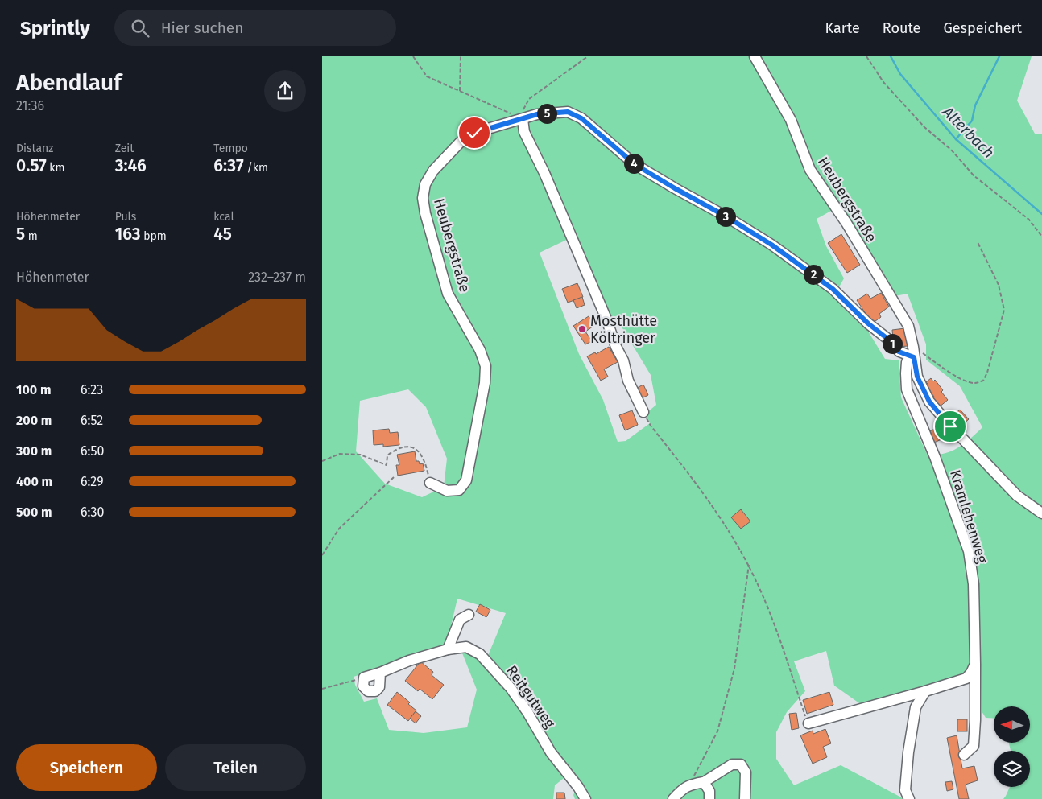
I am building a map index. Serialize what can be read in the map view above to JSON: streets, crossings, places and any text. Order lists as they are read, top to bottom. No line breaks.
{"streets":{"street":["Heubergstraße","Kramlehenweg","Reitgutweg"]},"crossings":[["Heubergstraße","Kramlehenweg"]],"water":["Alterbach"],"places":["Mosthütte Költringer"],"north":"left","page":{"header":"Sprintly","search":"Hier suchen","nav":["Karte","Route","Gespeichert"],"heading":["Abendlauf","21:36"],"pins":["5","4","3","2","1"],"stats":[["Distanz","0.57 km"],["Zeit","3:46"],["Tempo","6:37 /km"],["Höhenmeter","5 m"],["Puls","163 bpm"],["kcal","45"]],"chart":["Höhenmeter","232–237 m"],"list":[{"name":"100 m","note":"6:23"},{"name":"200 m","note":"6:52"},{"name":"300 m","note":"6:50"},{"name":"400 m","note":"6:29"},{"name":"500 m","note":"6:30"}],"buttons":["Speichern","Teilen"]}}
